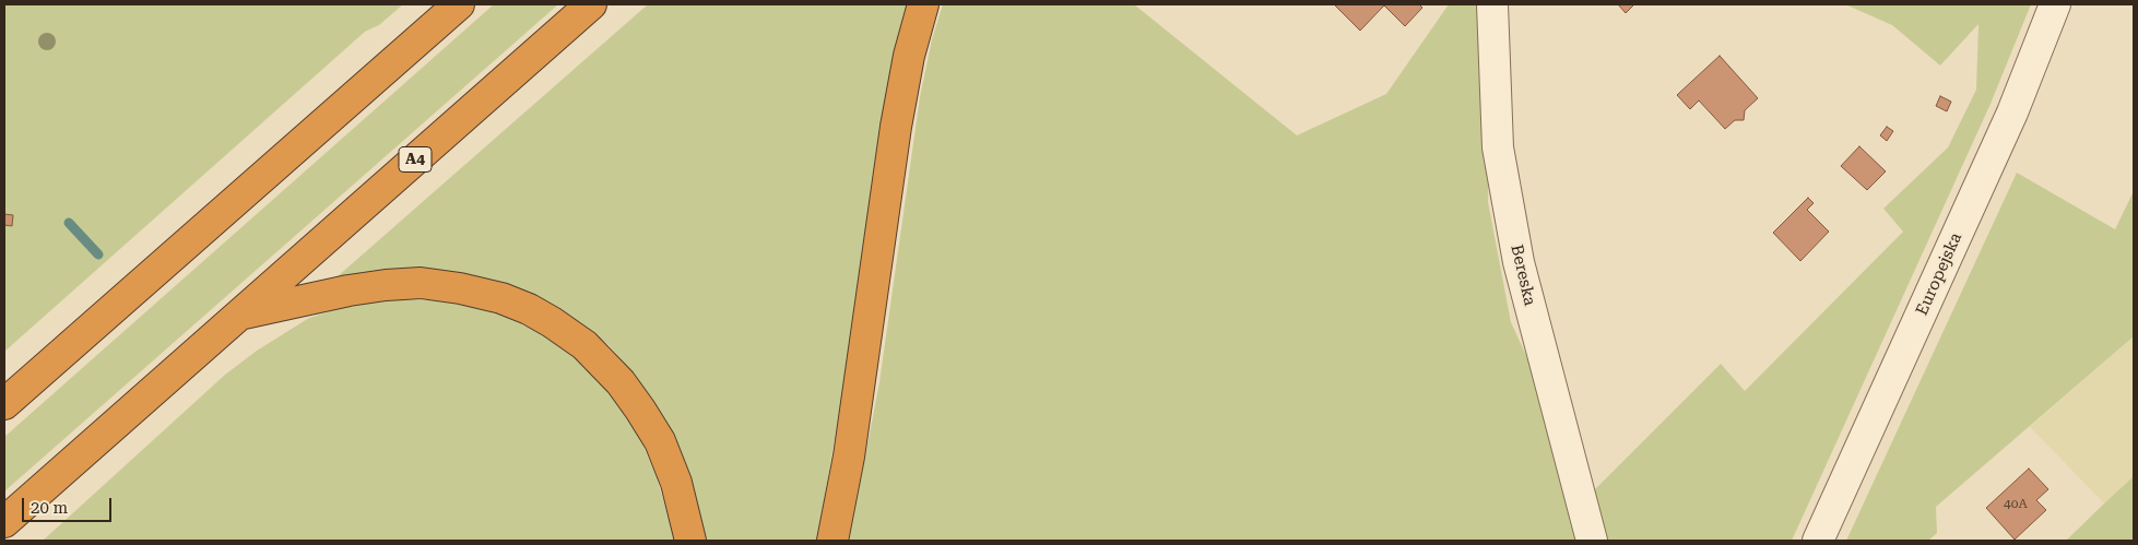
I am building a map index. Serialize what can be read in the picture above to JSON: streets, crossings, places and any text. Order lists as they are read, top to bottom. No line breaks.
{"streets":{"highway":["A4"],"street":["Europejska","Bereska"]},"house_numbers":["40A"],"scale_bar":"20 m"}
